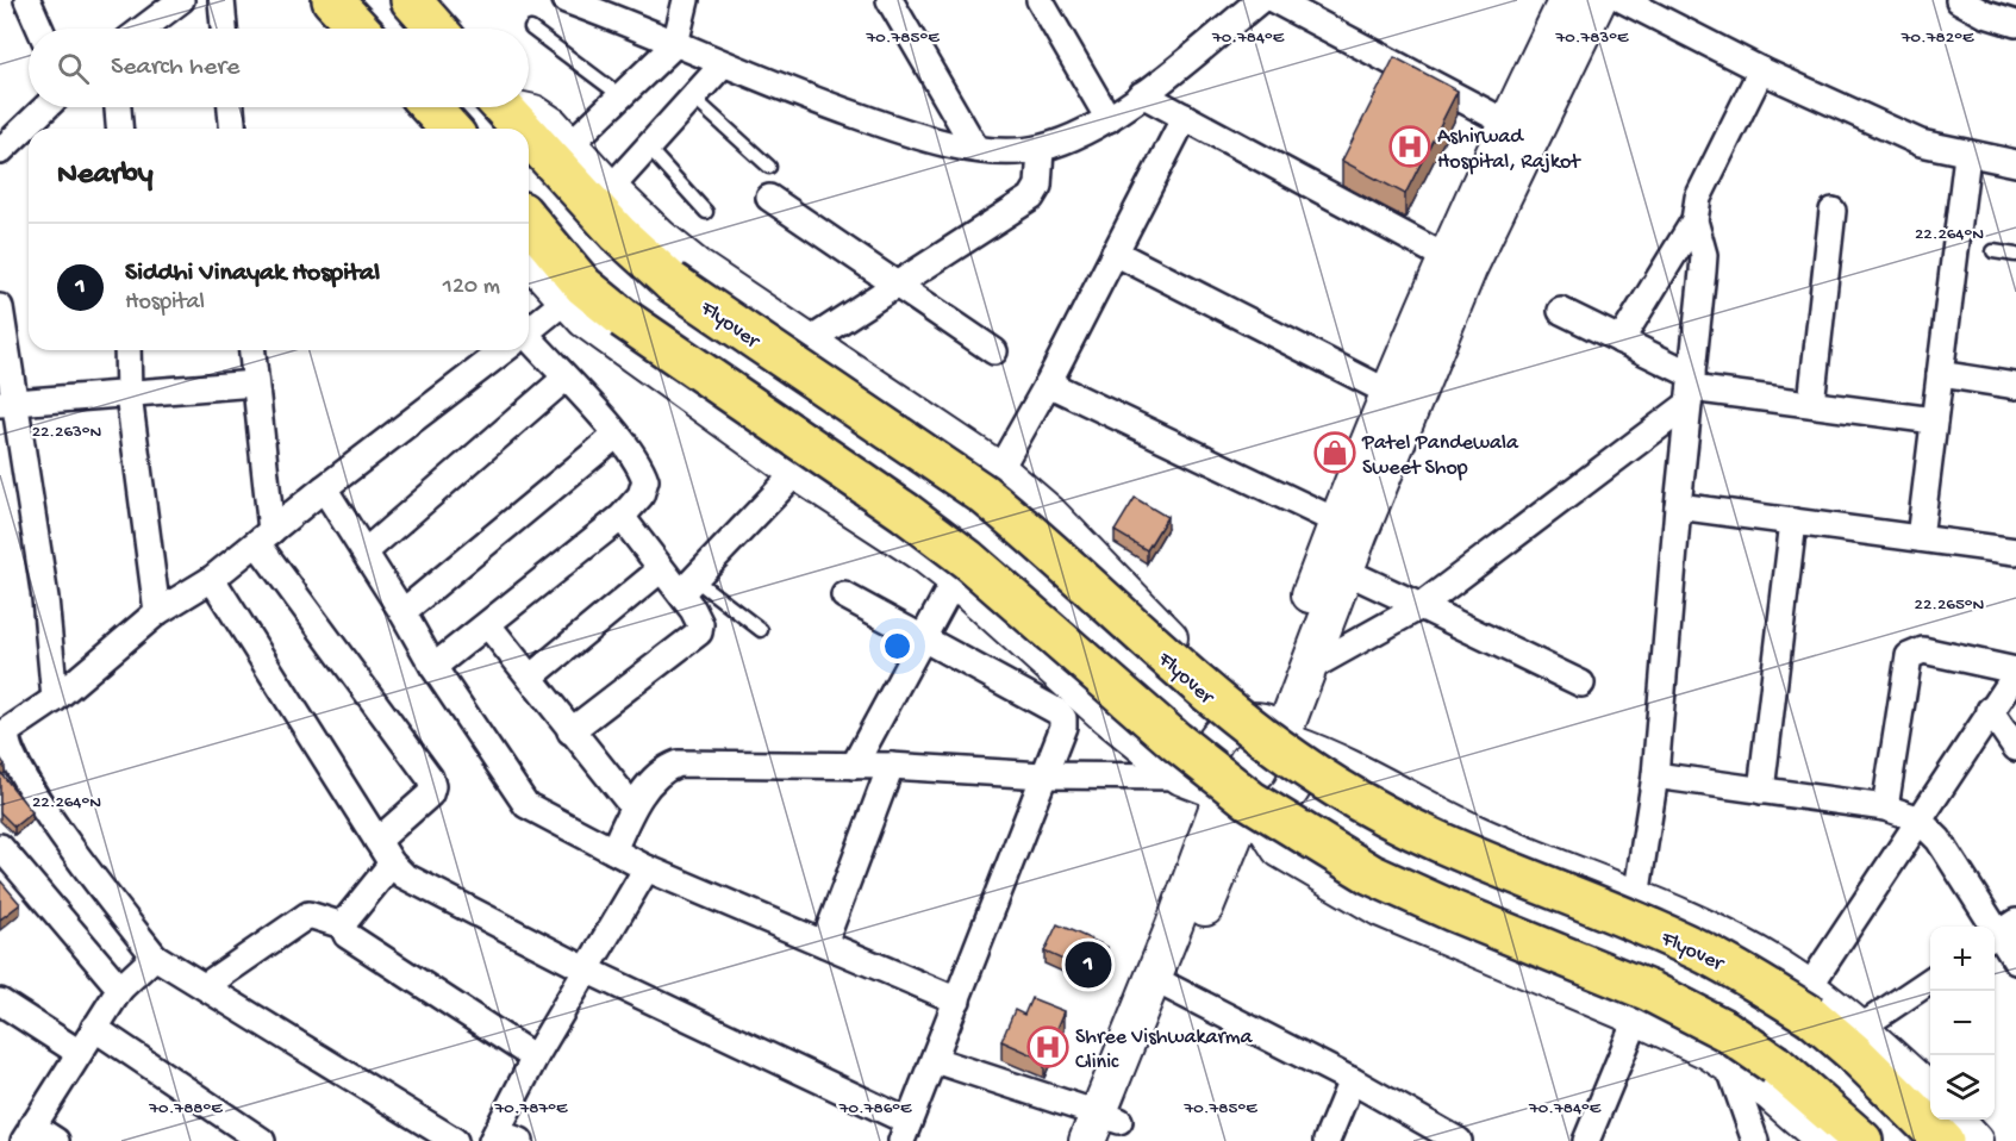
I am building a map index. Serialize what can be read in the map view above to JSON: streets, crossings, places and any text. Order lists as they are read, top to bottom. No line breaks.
{"streets":{"highway":["Flyover"]},"places":{"hospital":["Ashirwad Hospital, Rajkot","Shree Vishwakarma Clinic"],"shop":["Patel Pandewala Sweet Shop"]},"page":{"search":"Search here","heading":"Nearby","list":[{"mark":"1","name":"Siddhi Vinayak Hospital","note":"Hospital","value":"120 m"}],"map_buttons":["+","−"],"pins":"1"},"coordinates":["70.785°E","70.784°E","70.783°E","70.782°E","22.264°N","22.263°N","22.265°N","70.788°E","70.787°E","70.786°E"]}
